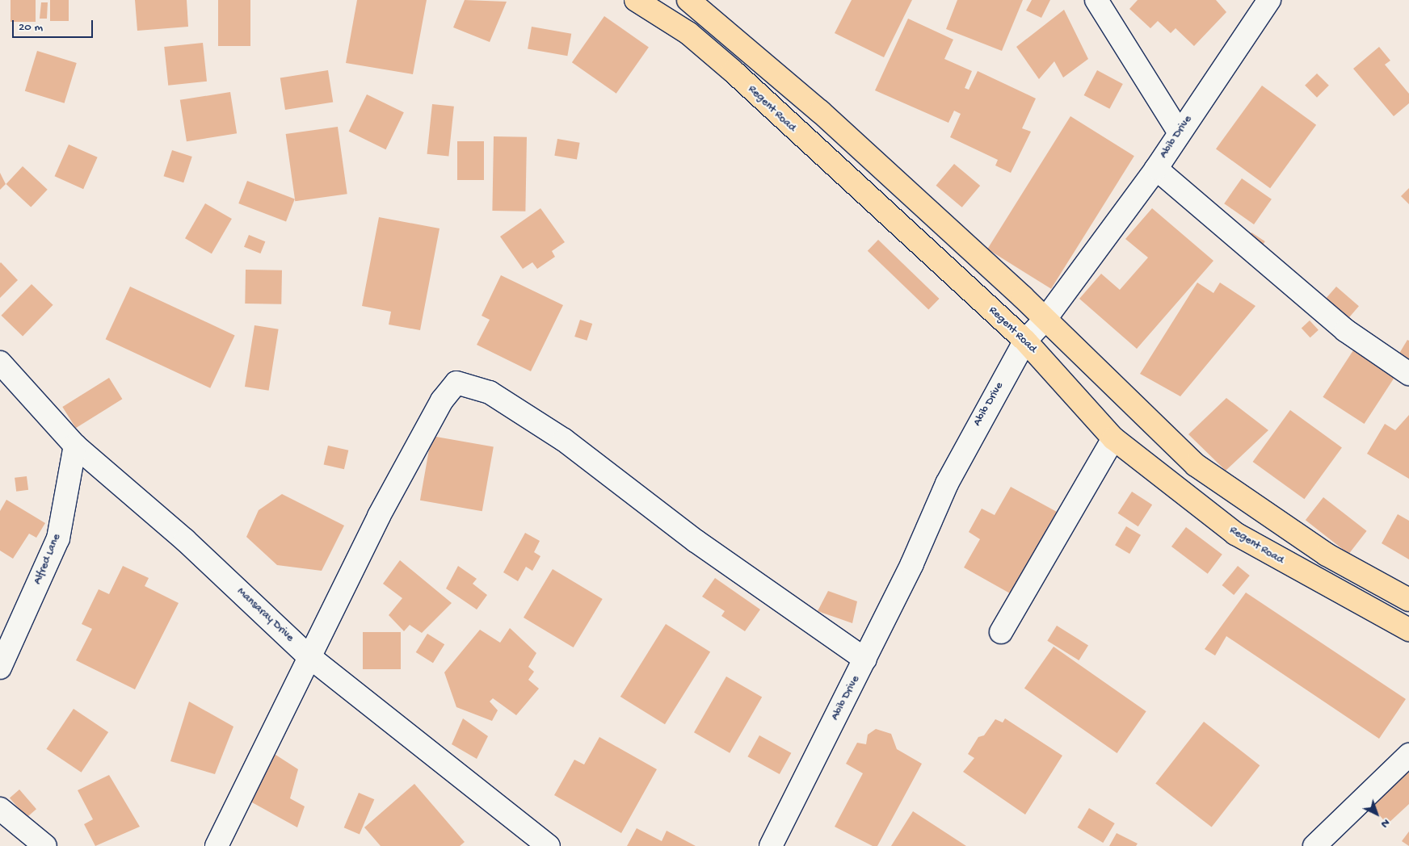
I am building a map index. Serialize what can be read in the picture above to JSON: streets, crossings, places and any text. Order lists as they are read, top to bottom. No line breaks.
{"streets":{"main road":["Regent Road"],"street":["Abib Drive","Alfred Lane","Mansaray Drive"]},"crossings":[["Regent Road","Abib Drive"],["Alfred Lane","Mansaray Drive"]],"scale_bar":"20 m","north":"bottom right"}
